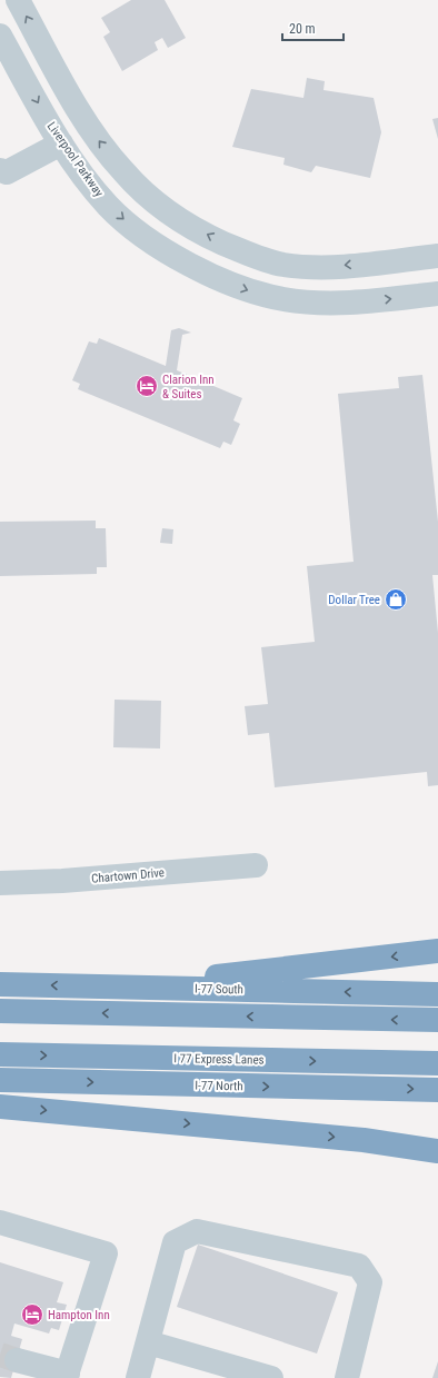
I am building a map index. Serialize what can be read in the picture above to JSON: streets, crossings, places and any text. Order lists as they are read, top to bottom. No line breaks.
{"streets":{"highway":["I-77 South","I 77 Express Lanes","I-77 North"],"street":["Liverpool Parkway","Chartown Drive"]},"places":{"hotel":["Clarion Inn & Suites","Hampton Inn"],"shop":["Dollar Tree"]},"scale_bar":"20 m"}
